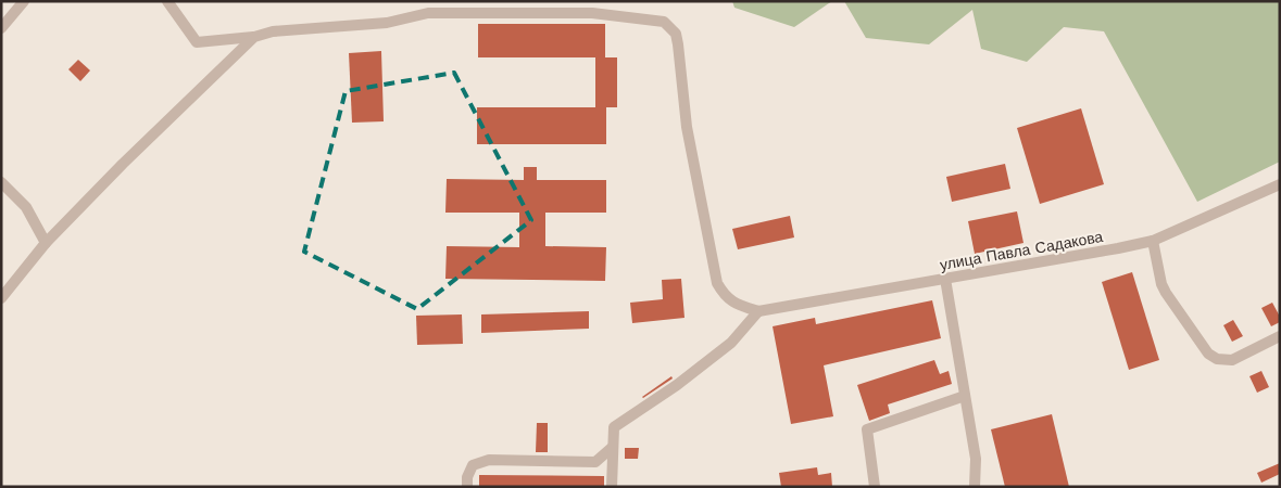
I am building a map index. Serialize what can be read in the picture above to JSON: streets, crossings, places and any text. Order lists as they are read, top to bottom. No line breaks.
{"streets":{"street":["улица Павла Садакова"]}}
